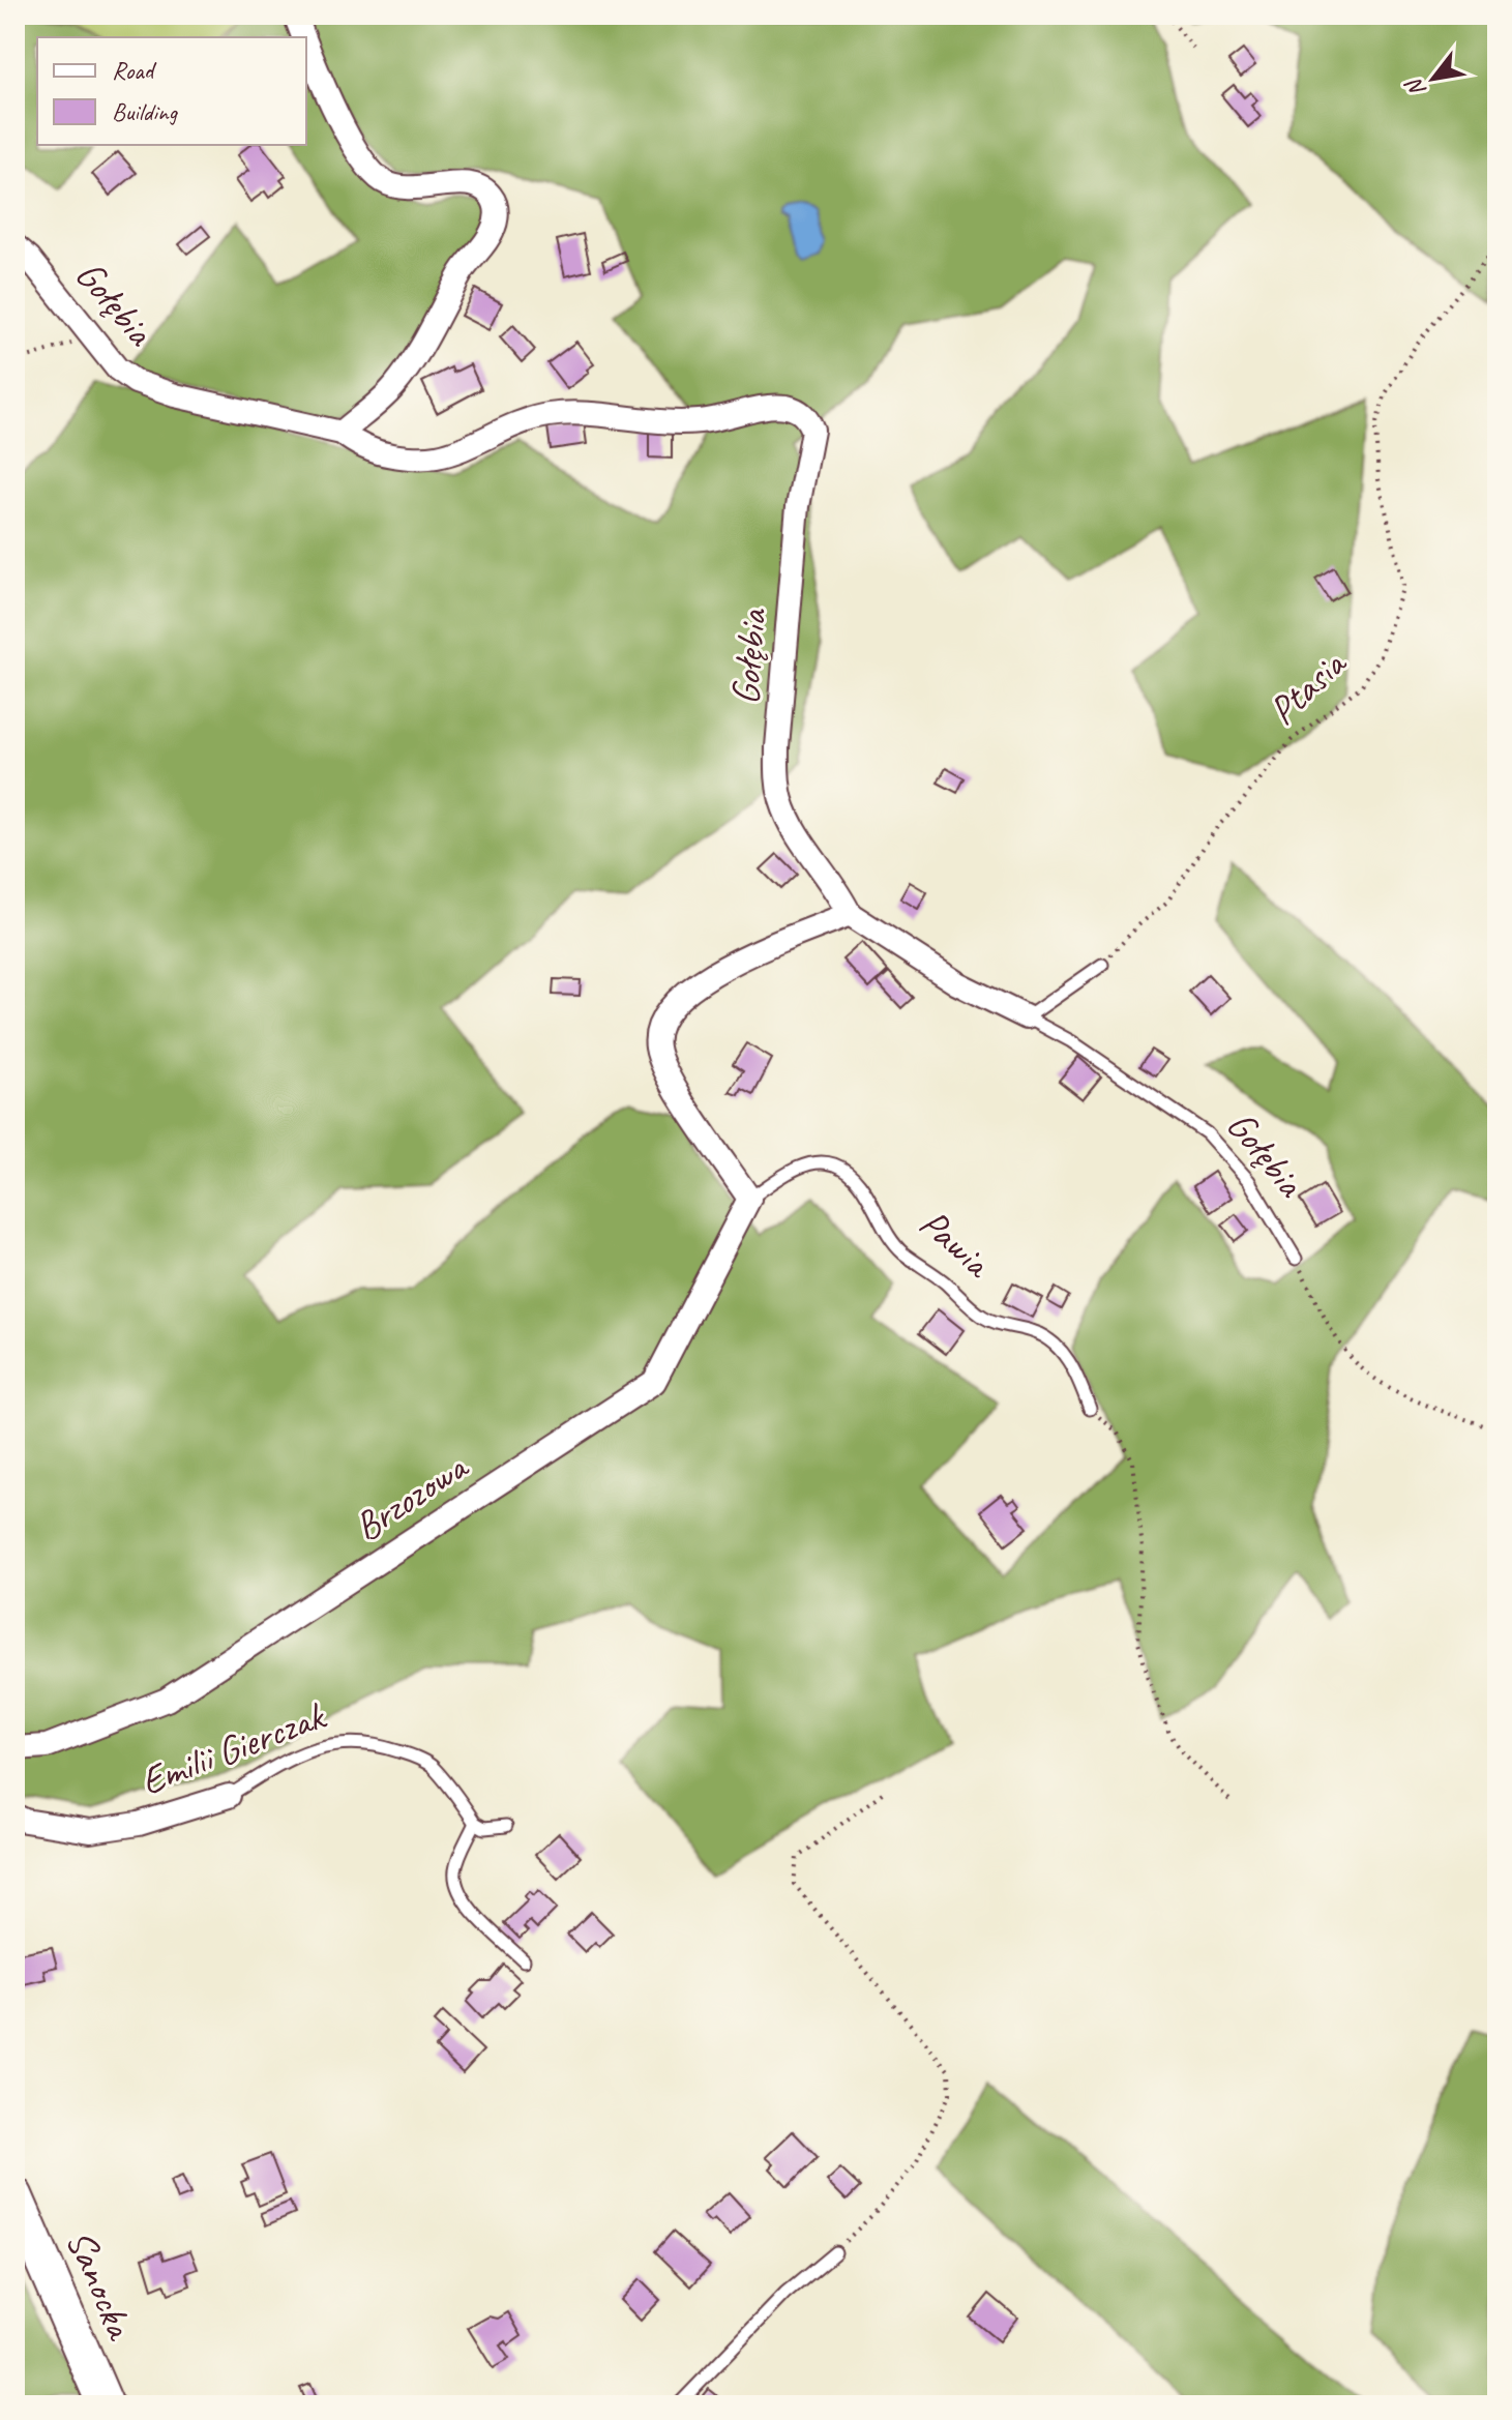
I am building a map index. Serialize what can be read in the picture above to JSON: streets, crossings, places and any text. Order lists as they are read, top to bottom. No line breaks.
{"streets":{"main road":["Sanocka"],"street":["Gołębia","Brzozowa","Emilii Gierczak"],"lane":["Pawia"],"path":["Ptasia"]},"crossings":[["Pawia","Brzozowa"]],"legend":["Road","Building"],"north":"bottom left"}
